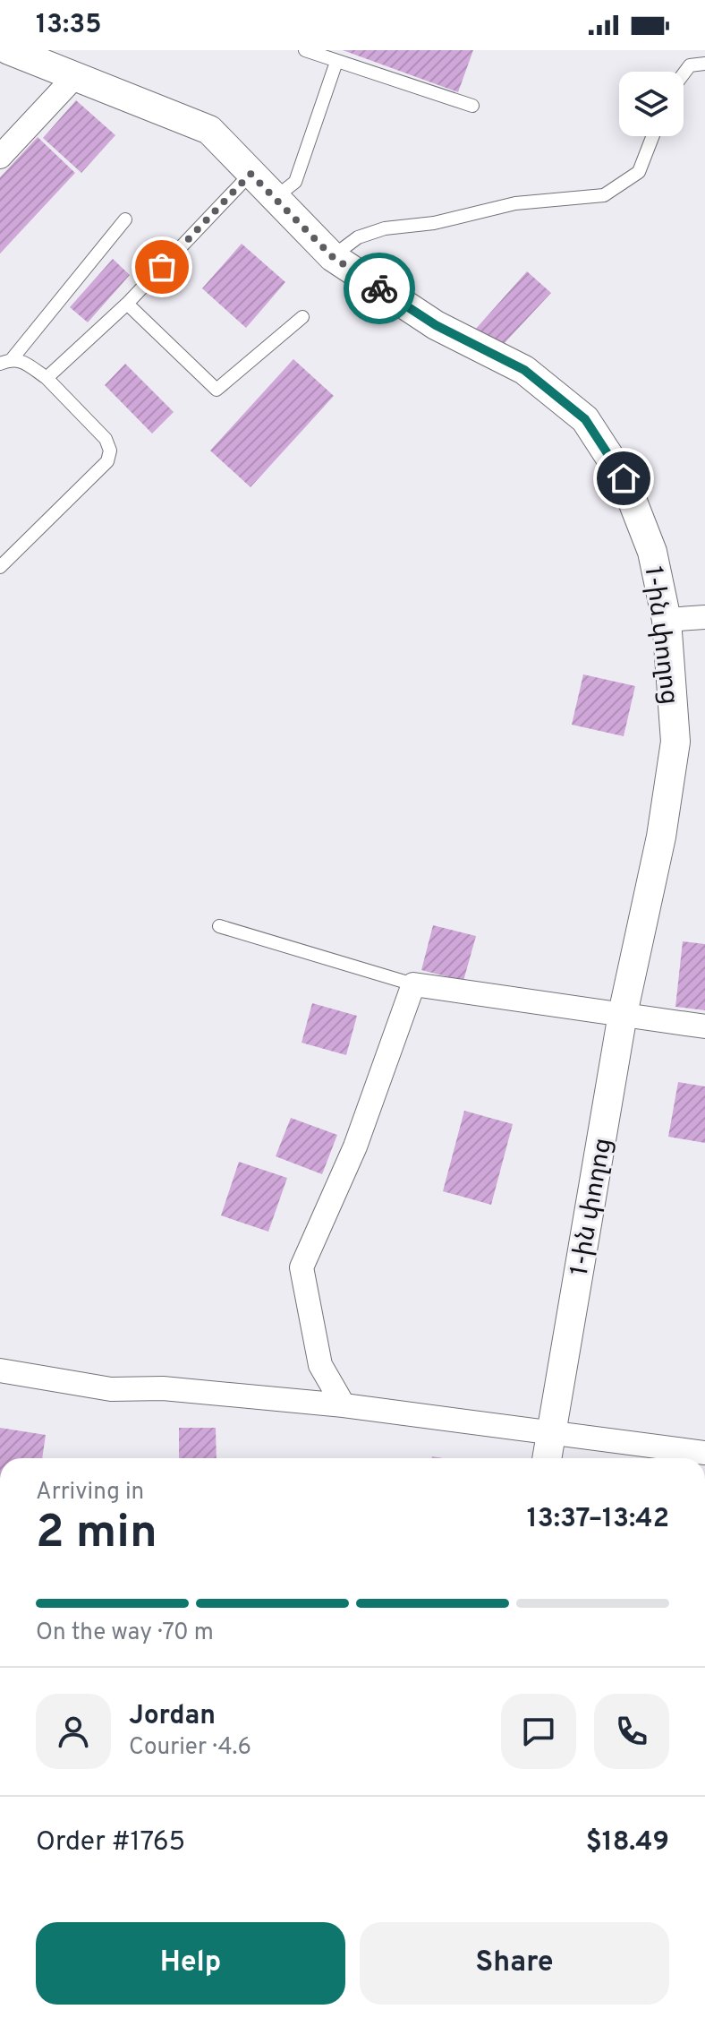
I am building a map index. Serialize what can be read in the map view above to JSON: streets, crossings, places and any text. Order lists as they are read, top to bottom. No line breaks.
{"streets":{"street":["1-ին փողոց"]},"page":{"status":"13:35","heading":["2 min","Arriving in","13:37–13:42"],"panel":["Jordan","Courier · 4.6","Order #1765","$18.49"],"bar":"On the way · 70 m","buttons":["Help","Share"]}}
